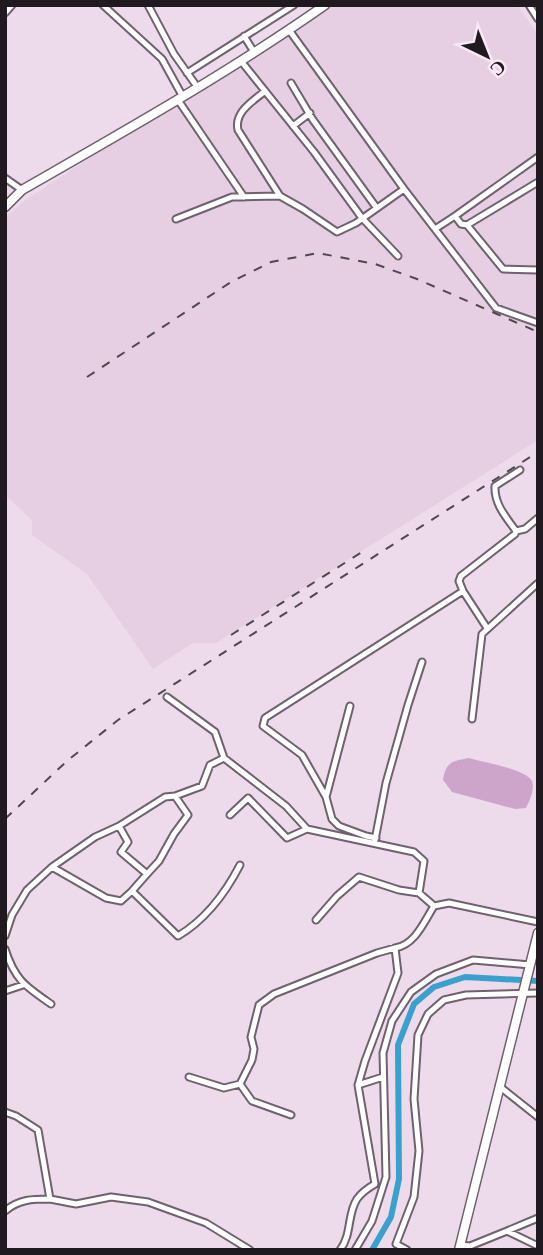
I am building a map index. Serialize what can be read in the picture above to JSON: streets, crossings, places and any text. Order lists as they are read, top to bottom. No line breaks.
{"north":"bottom right"}
